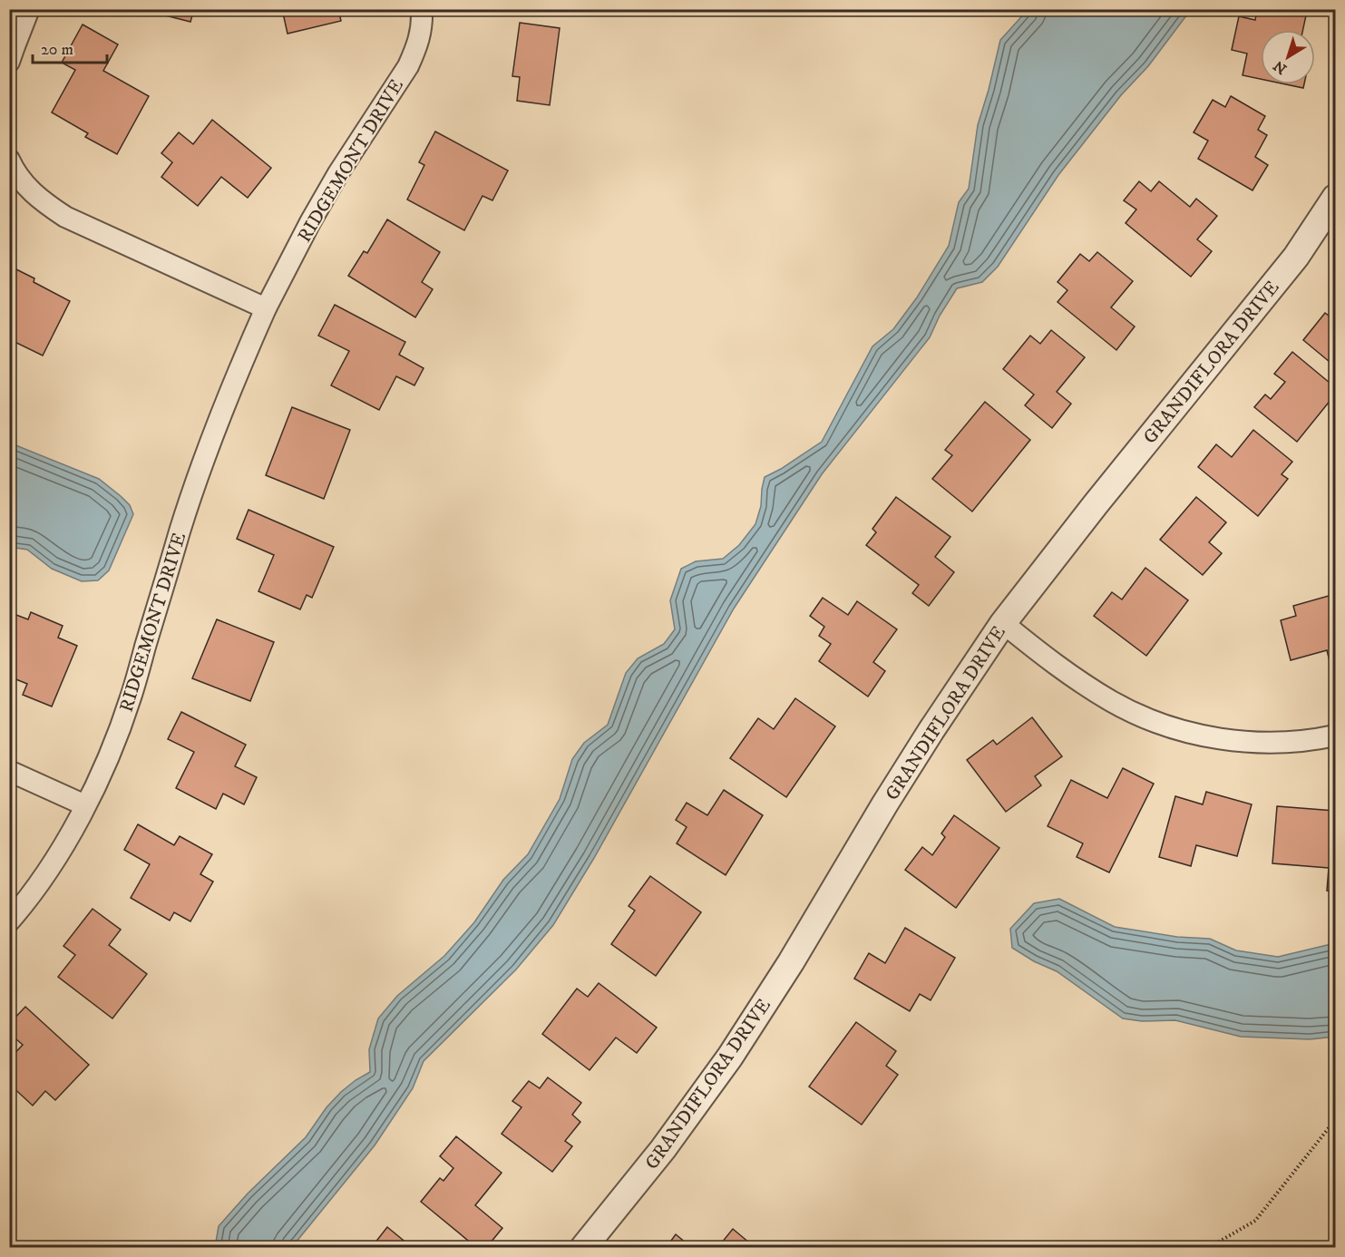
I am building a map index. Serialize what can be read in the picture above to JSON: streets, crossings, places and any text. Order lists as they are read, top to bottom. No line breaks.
{"streets":{"street":["RIDGEMONT DRIVE","GRANDIFLORA DRIVE"]},"scale_bar":"20 m","north":"bottom left"}
